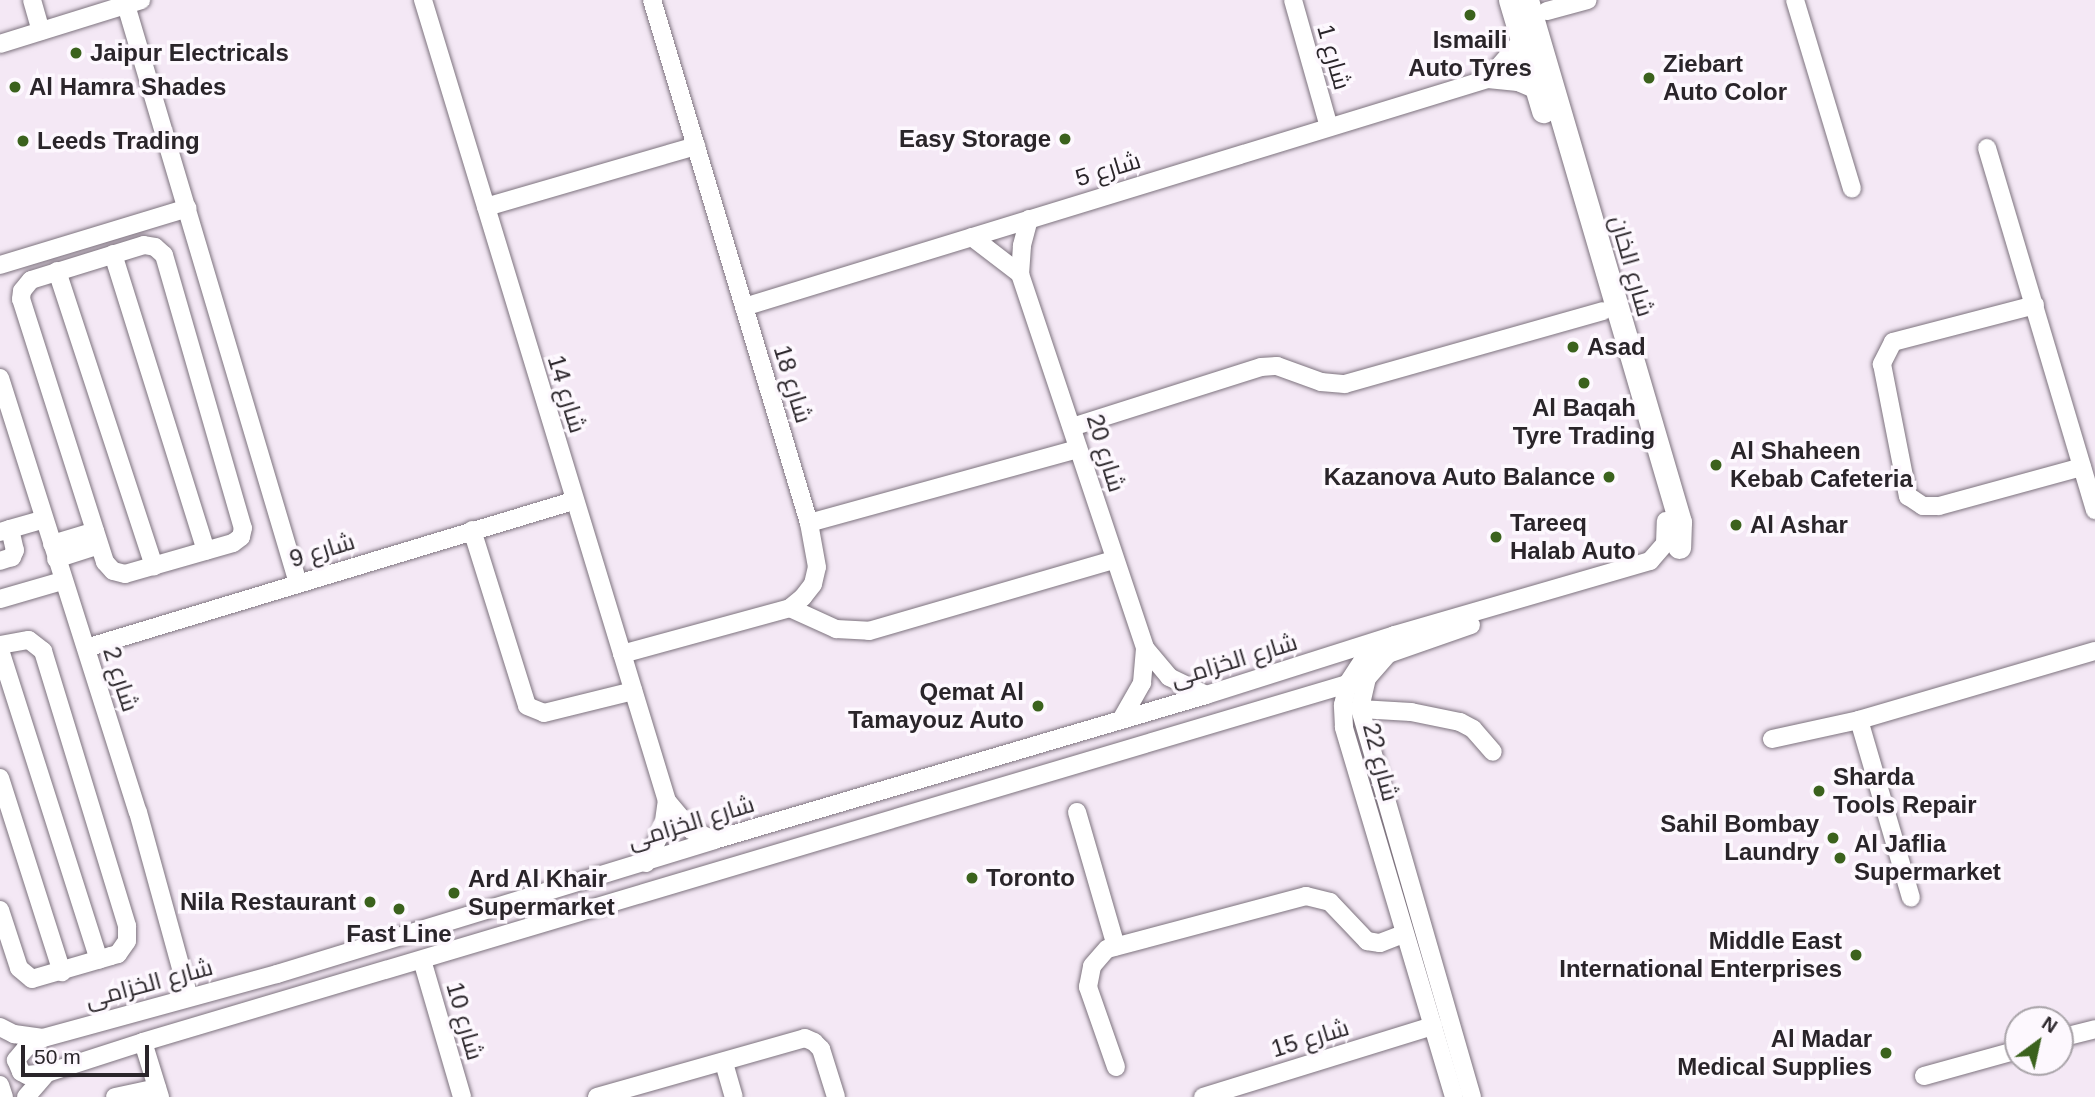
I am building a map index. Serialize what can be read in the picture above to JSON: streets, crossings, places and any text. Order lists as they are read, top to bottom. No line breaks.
{"streets":{"main road":["شارع الخان"],"street":["شارع 1","شارع 5","شارع 18","شارع 14","شارع 20","شارع 9","شارع الخزامى","شارع 2","شارع 22","شارع 10","شارع 15"]},"crossings":[["شارع 1","شارع 5"],["شارع 5","شارع الخان"],["شارع 5","شارع 18"],["شارع 5","شارع 20"],["شارع الخان","شارع 22"],["شارع 14","شارع 9"],["شارع 14","شارع الخزامى"],["شارع 20","شارع الخزامى"],["شارع 9","شارع 2"],["شارع الخزامى","شارع 2"],["شارع الخزامى","شارع 22"],["شارع 22","شارع 15"]],"places":["Ismaili Auto Tyres","Jaipur Electricals","Ziebart Auto Color","Al Hamra Shades","Easy Storage","Leeds Trading","Asad","Al Baqah Tyre Trading","Al Shaheen Kebab Cafeteria","Kazanova Auto Balance","Al Ashar","Tareeq Halab Auto","Qemat Al Tamayouz Auto","Sharda Tools Repair","Sahil Bombay Laundry","Al Jaflia Supermarket","Toronto","Ard Al Khair Supermarket","Nila Restaurant","Fast Line","Middle East International Enterprises","Al Madar Medical Supplies"],"scale_bar":"50 m","north":"top right"}
